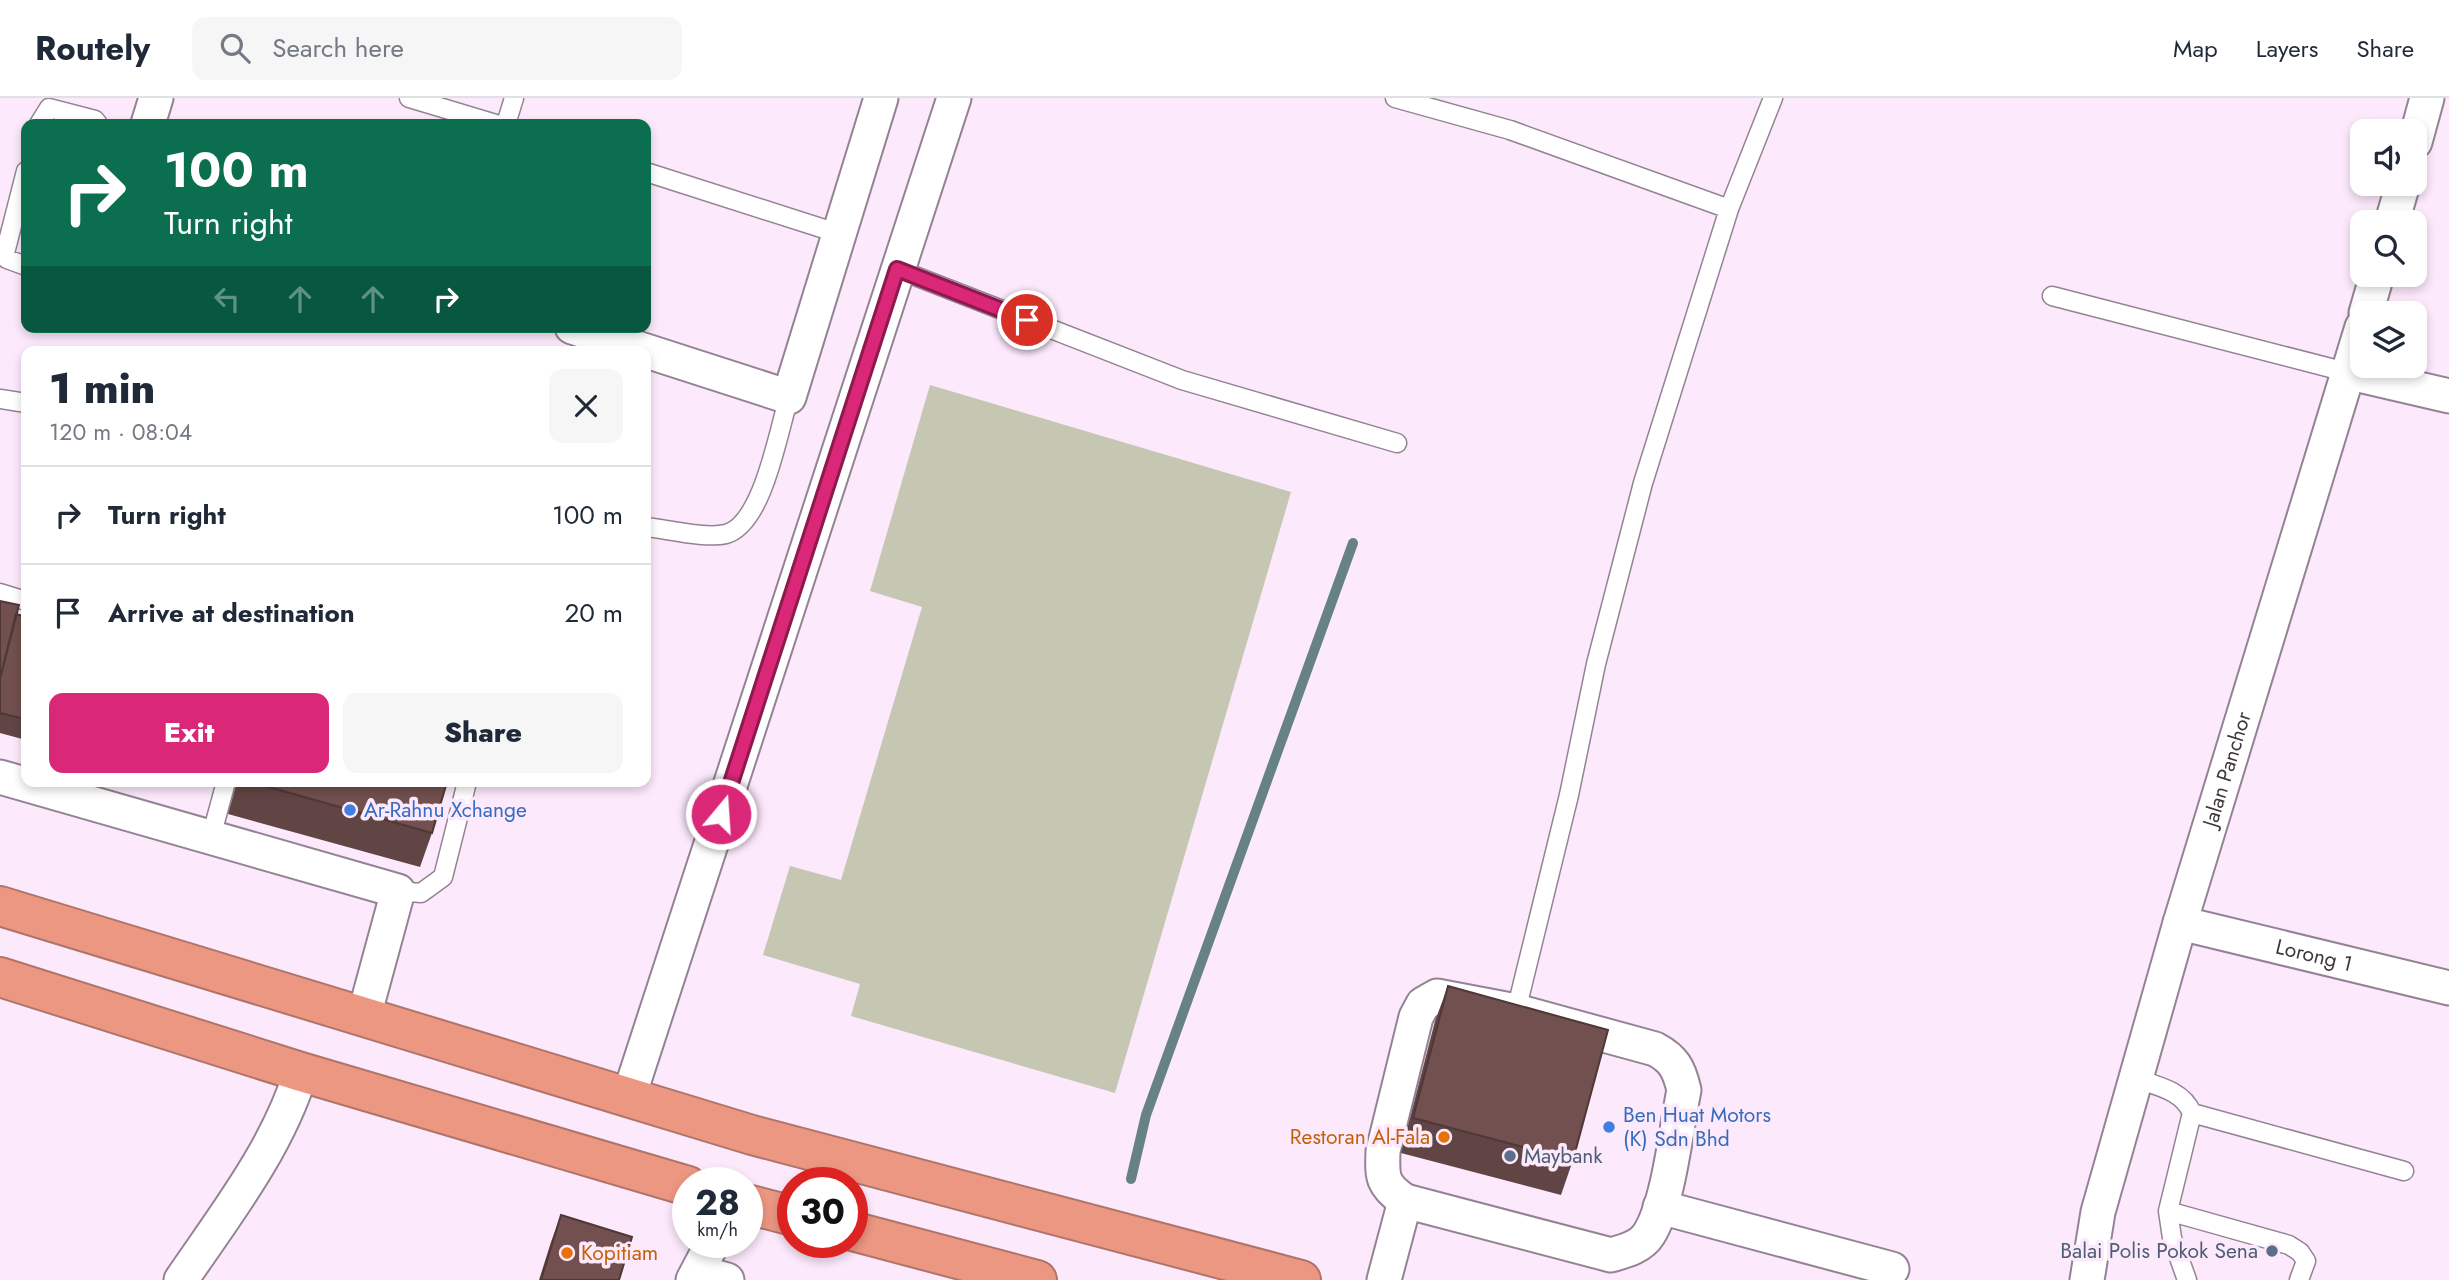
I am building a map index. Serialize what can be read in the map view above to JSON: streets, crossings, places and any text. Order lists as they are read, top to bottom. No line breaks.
{"streets":{"street":["Jalan Panchor","Lorong 1"]},"crossings":[["Jalan Panchor","Lorong 1"]],"places":["Ar-Rahnu Xchange","Ben Huat Motors (K) Sdn Bhd","Restoran Al-Fala","Maybank","Balai Polis Pokok Sena","Kopitiam"],"page":{"header":"Routely","search":"Search here","nav":["Map","Layers","Share"],"turn":["100 m","Turn right"],"heading":["1 min","120 m · 08:04"],"list":[{"name":"Turn right","value":"100 m"},{"name":"Arrive at destination","value":"20 m"}],"buttons":["Exit","Share"],"speed":"28 km/h","limit":"30"}}
